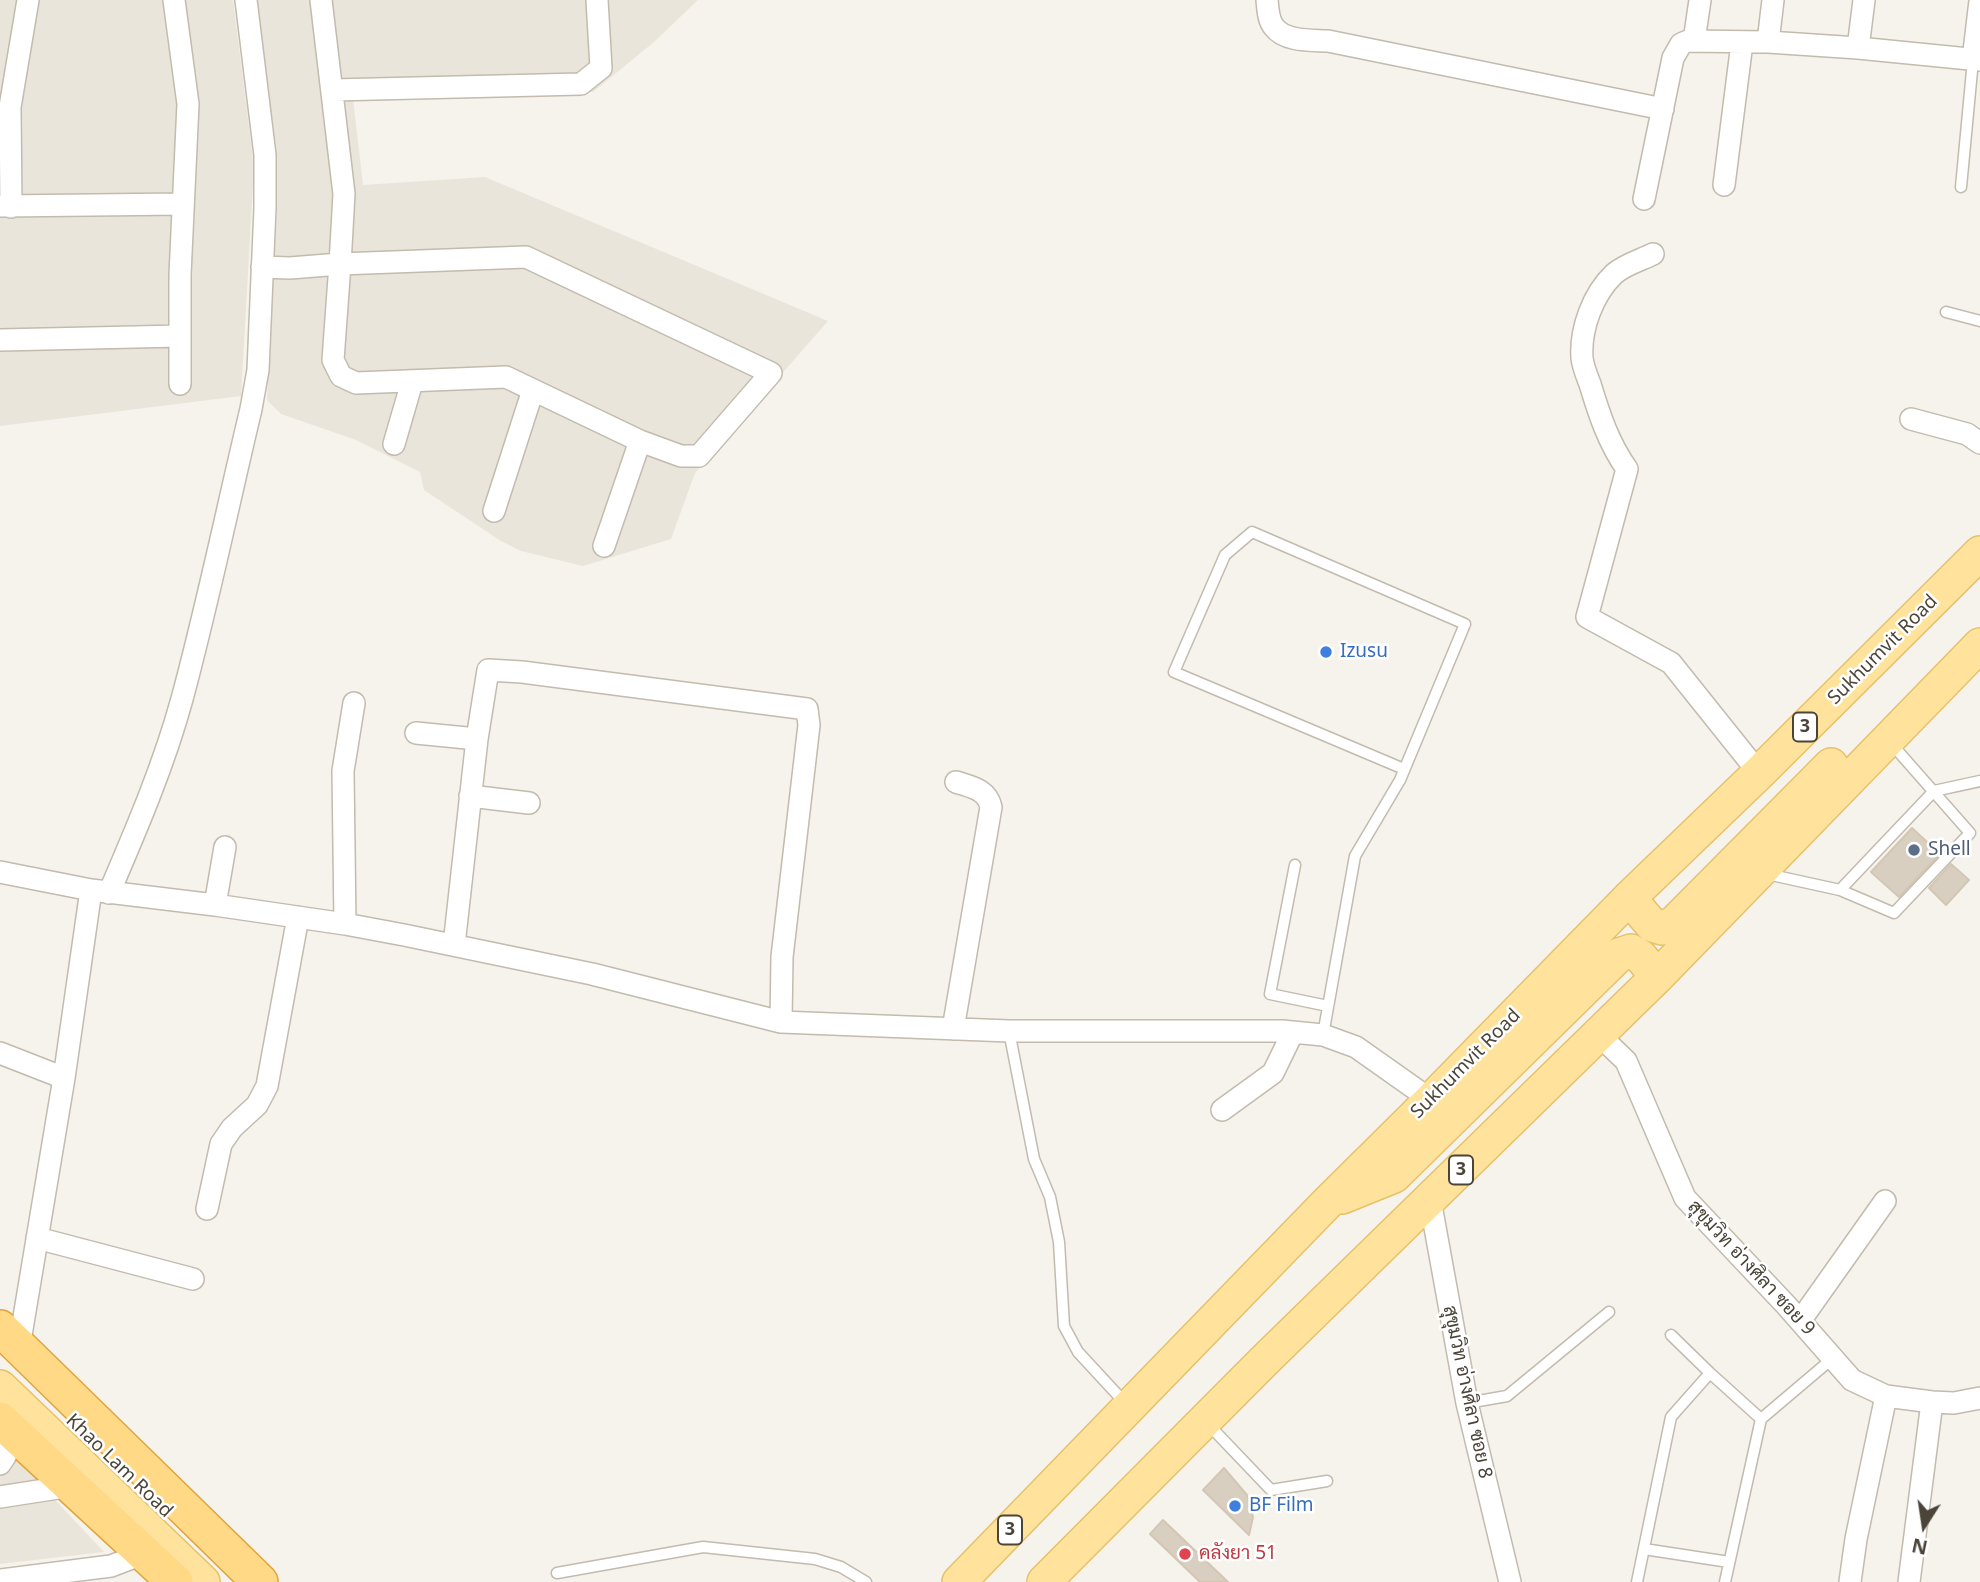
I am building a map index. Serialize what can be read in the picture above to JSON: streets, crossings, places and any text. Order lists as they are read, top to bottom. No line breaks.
{"streets":{"main road":["Sukhumvit Road","3","Khao Lam Road"],"street":["สุขุมวิท อ่างศิลา ซอย 9","สุขุมวิท อ่างศิลา ซอย 8"]},"crossings":[["3","สุขุมวิท อ่างศิลา ซอย 9"],["3","สุขุมวิท อ่างศิลา ซอย 8"]],"places":["Izusu","Shell","BF Film","คลังยา 51"],"north":"bottom"}
